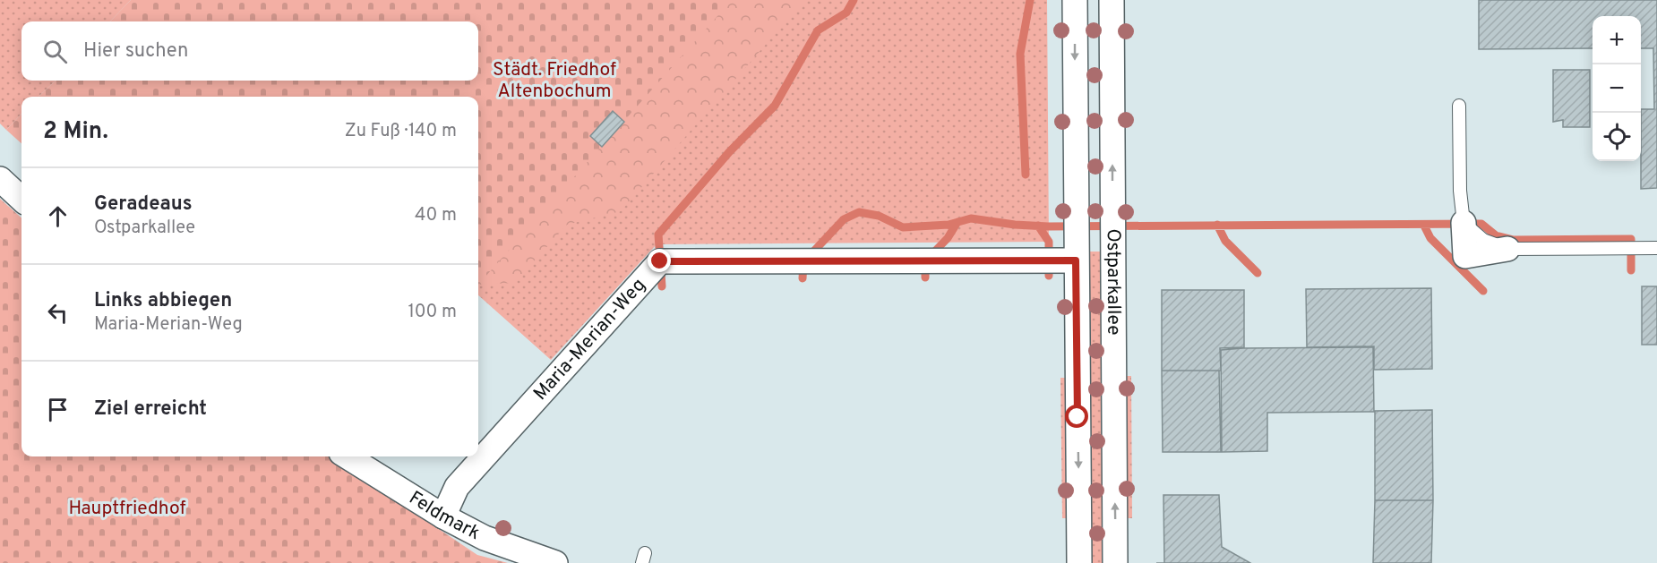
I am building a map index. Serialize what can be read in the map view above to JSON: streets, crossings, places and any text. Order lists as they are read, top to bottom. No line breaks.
{"streets":{"street":["Ostparkallee","Maria-Merian-Weg","Feldmark"]},"crossings":[["Ostparkallee","Maria-Merian-Weg"],["Maria-Merian-Weg","Feldmark"]],"parks":["Städt. Friedhof Altenbochum","Hauptfriedhof"],"page":{"map_buttons":["+","−"],"search":"Hier suchen","heading":["2 Min.","Zu Fuß · 140 m"],"list":[["Geradeaus","Ostparkallee","40 m"],["Links abbiegen","Maria-Merian-Weg","100 m"],"Ziel erreicht"]}}
